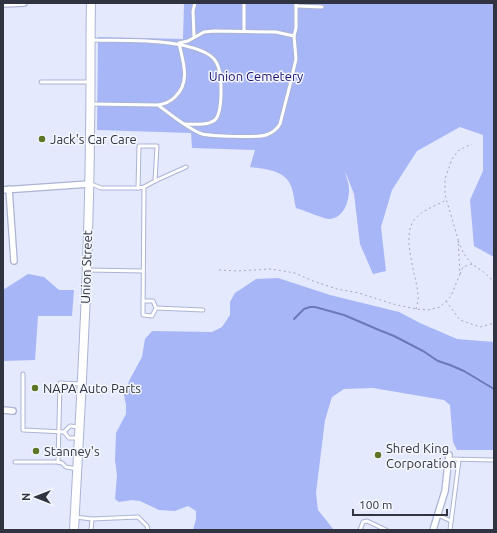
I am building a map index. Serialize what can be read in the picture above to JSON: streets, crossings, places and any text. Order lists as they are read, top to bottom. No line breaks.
{"streets":{"main road":["Union Street"]},"parks":["Union Cemetery"],"places":["Jack's Car Care","NAPA Auto Parts","Stanney's","Shred King Corporation"],"scale_bar":"100 m","north":"left"}
